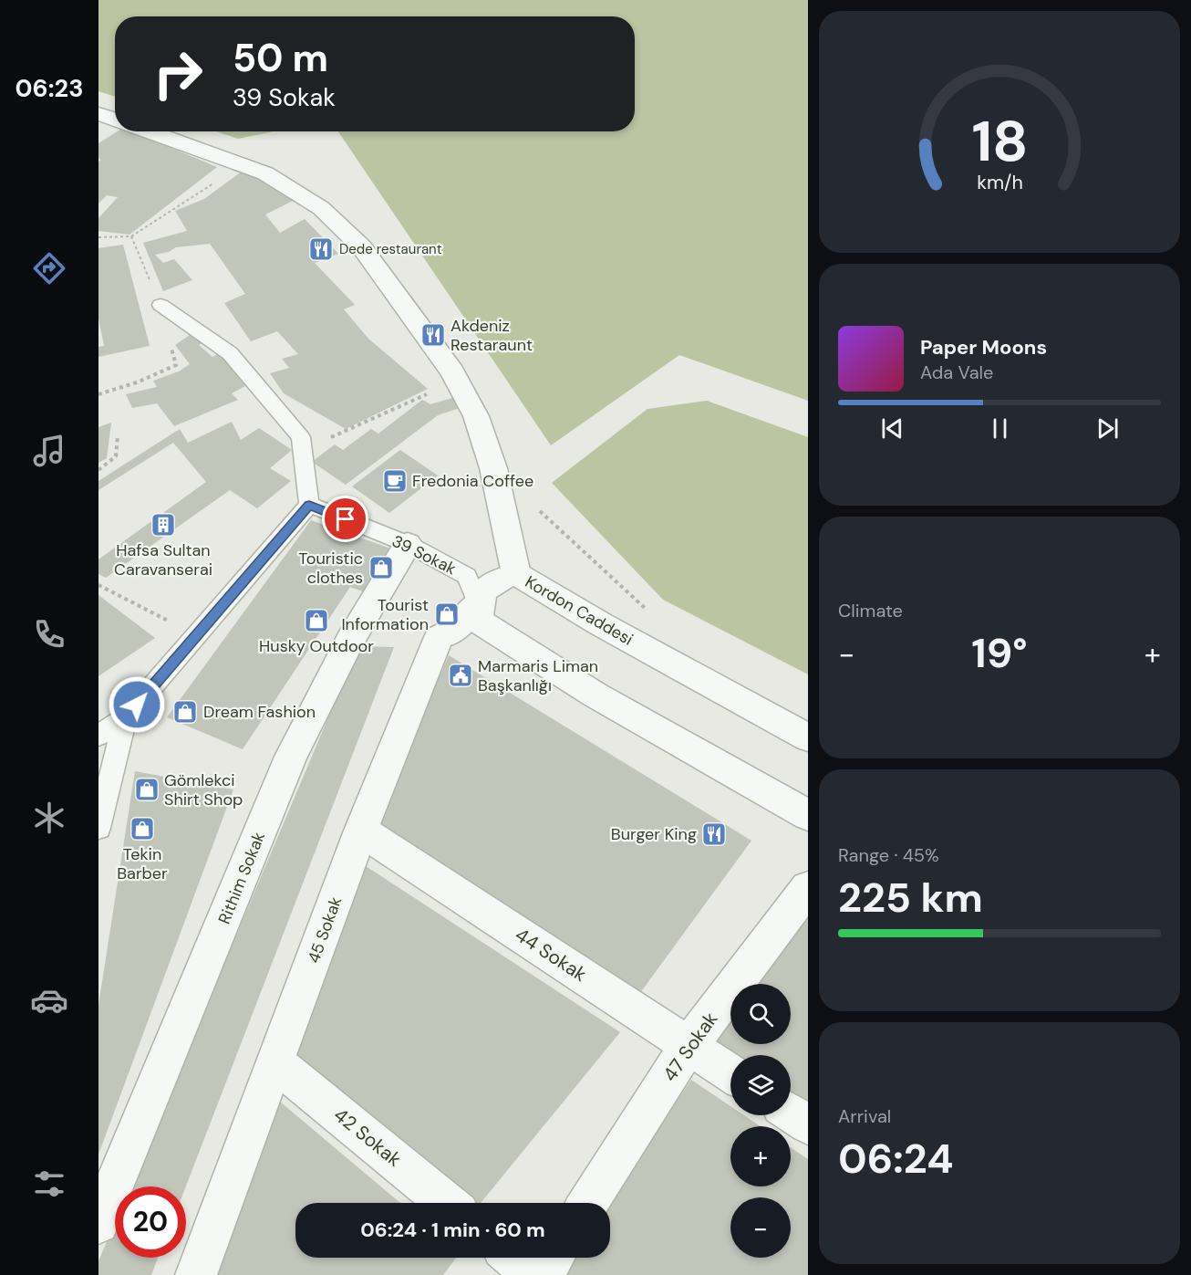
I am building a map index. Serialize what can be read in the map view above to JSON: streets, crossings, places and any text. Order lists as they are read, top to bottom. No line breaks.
{"streets":{"street":["Kordon Caddesi","Rithim Sokak","45 Sokak","44 Sokak","47 Sokak","42 Sokak"],"lane":["39 Sokak"]},"crossings":[["39 Sokak","Kordon Caddesi"],["39 Sokak","Rithim Sokak"],["39 Sokak","45 Sokak"],["Kordon Caddesi","45 Sokak"],["45 Sokak","44 Sokak"],["45 Sokak","42 Sokak"],["44 Sokak","47 Sokak"]],"places":{"restaurant":["Dede restaurant","Akdeniz Restaraunt","Burger King"],"cafe":["Fredonia Coffee"],"building":["Hafsa Sultan Caravanserai"],"shop":["Touristic clothes","Tourist Information","Husky Outdoor","Dream Fashion","Gömlekci Shirt Shop","Tekin Barber"],"public building":["Marmaris Liman Başkanlığı"]},"page":{"tabs":"06:23","turn":["50 m","39 Sokak"],"song":["Paper Moons","Ada Vale"],"tile":["Climate",["Range · 45%","225 km"],["Arrival","06:24"]],"heat":["−","19°","+"],"map_buttons":["+","−"],"limit":"20","trip":"06:24 · 1 min · 60 m","gauge":["18","km/h"]}}
